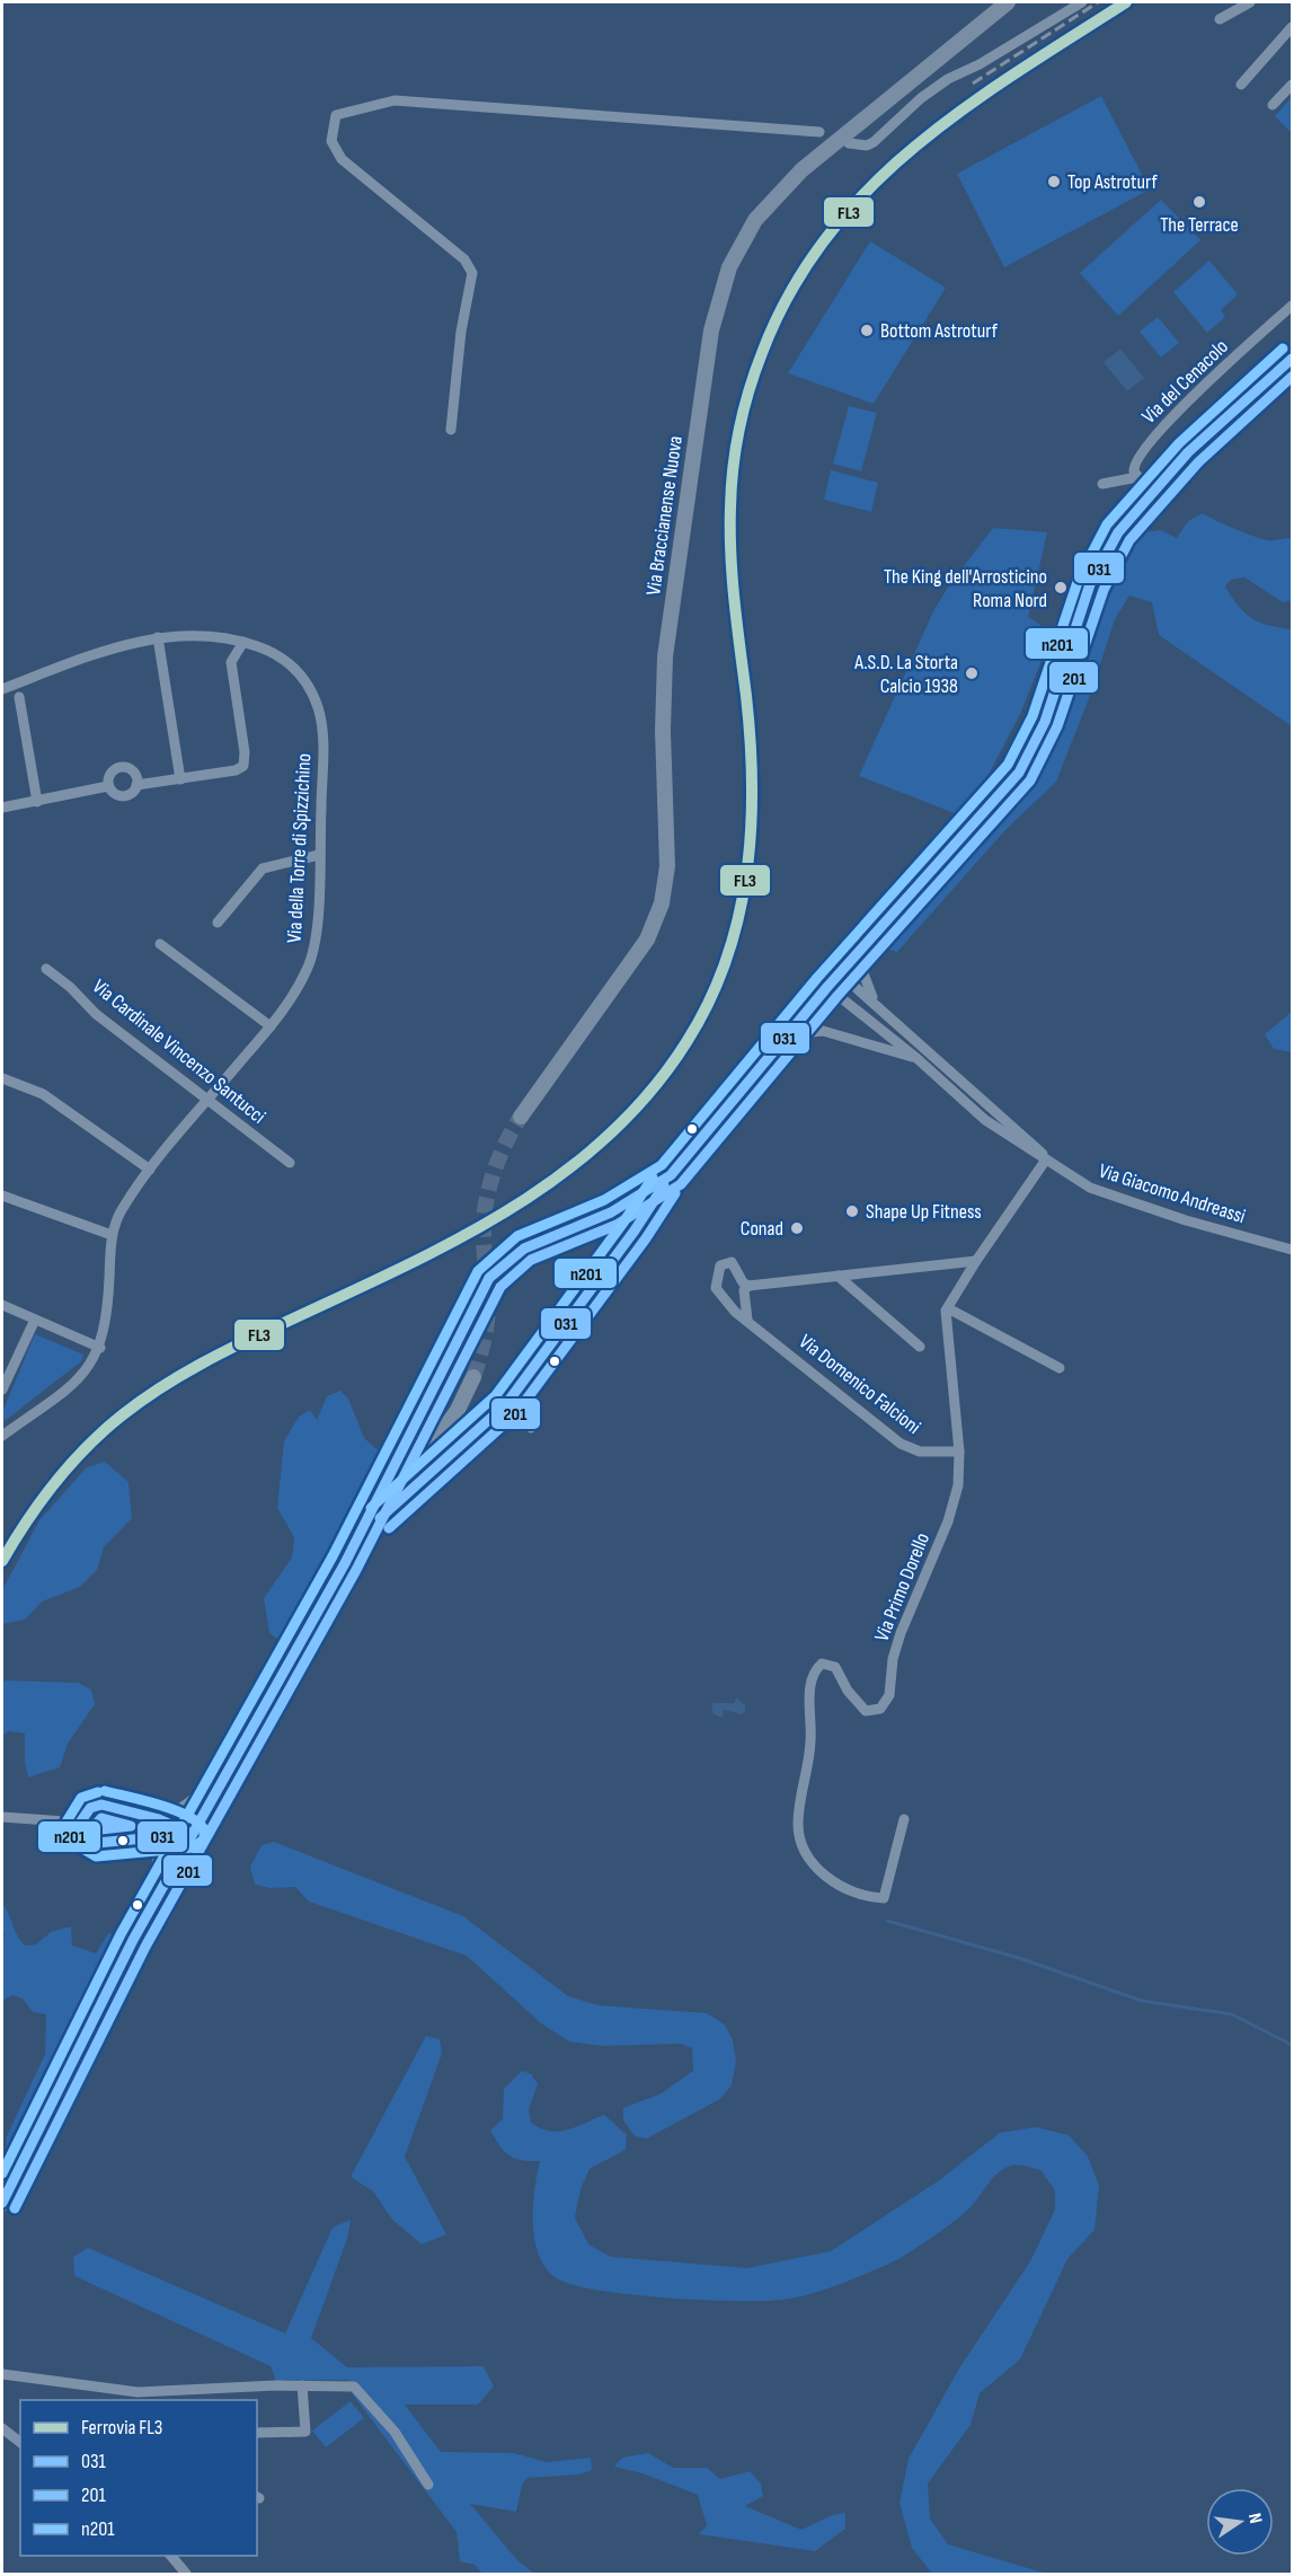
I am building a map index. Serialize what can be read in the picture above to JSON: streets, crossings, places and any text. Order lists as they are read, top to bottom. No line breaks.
{"streets":{"main road":["Via Braccianense Nuova"],"street":["Via del Cenacolo","Via della Torre di Spizzichino","Via Cardinale Vincenzo Santucci","Via Giacomo Andreassi","Via Domenico Falcioni","Via Primo Dorello"]},"crossings":[["Via della Torre di Spizzichino","Via Cardinale Vincenzo Santucci"],["Via Giacomo Andreassi","Via Primo Dorello"],["Via Domenico Falcioni","Via Primo Dorello"]],"places":["Top Astroturf","The Terrace","Bottom Astroturf","The King dell'Arrosticino Roma Nord","A.S.D. La Storta Calcio 1938","Shape Up Fitness","Conad"],"lines":["rail line FL3","transit line n201","transit line 031","transit line 201"],"legend":["Ferrovia FL3","031","201","n201"],"north":"right"}
